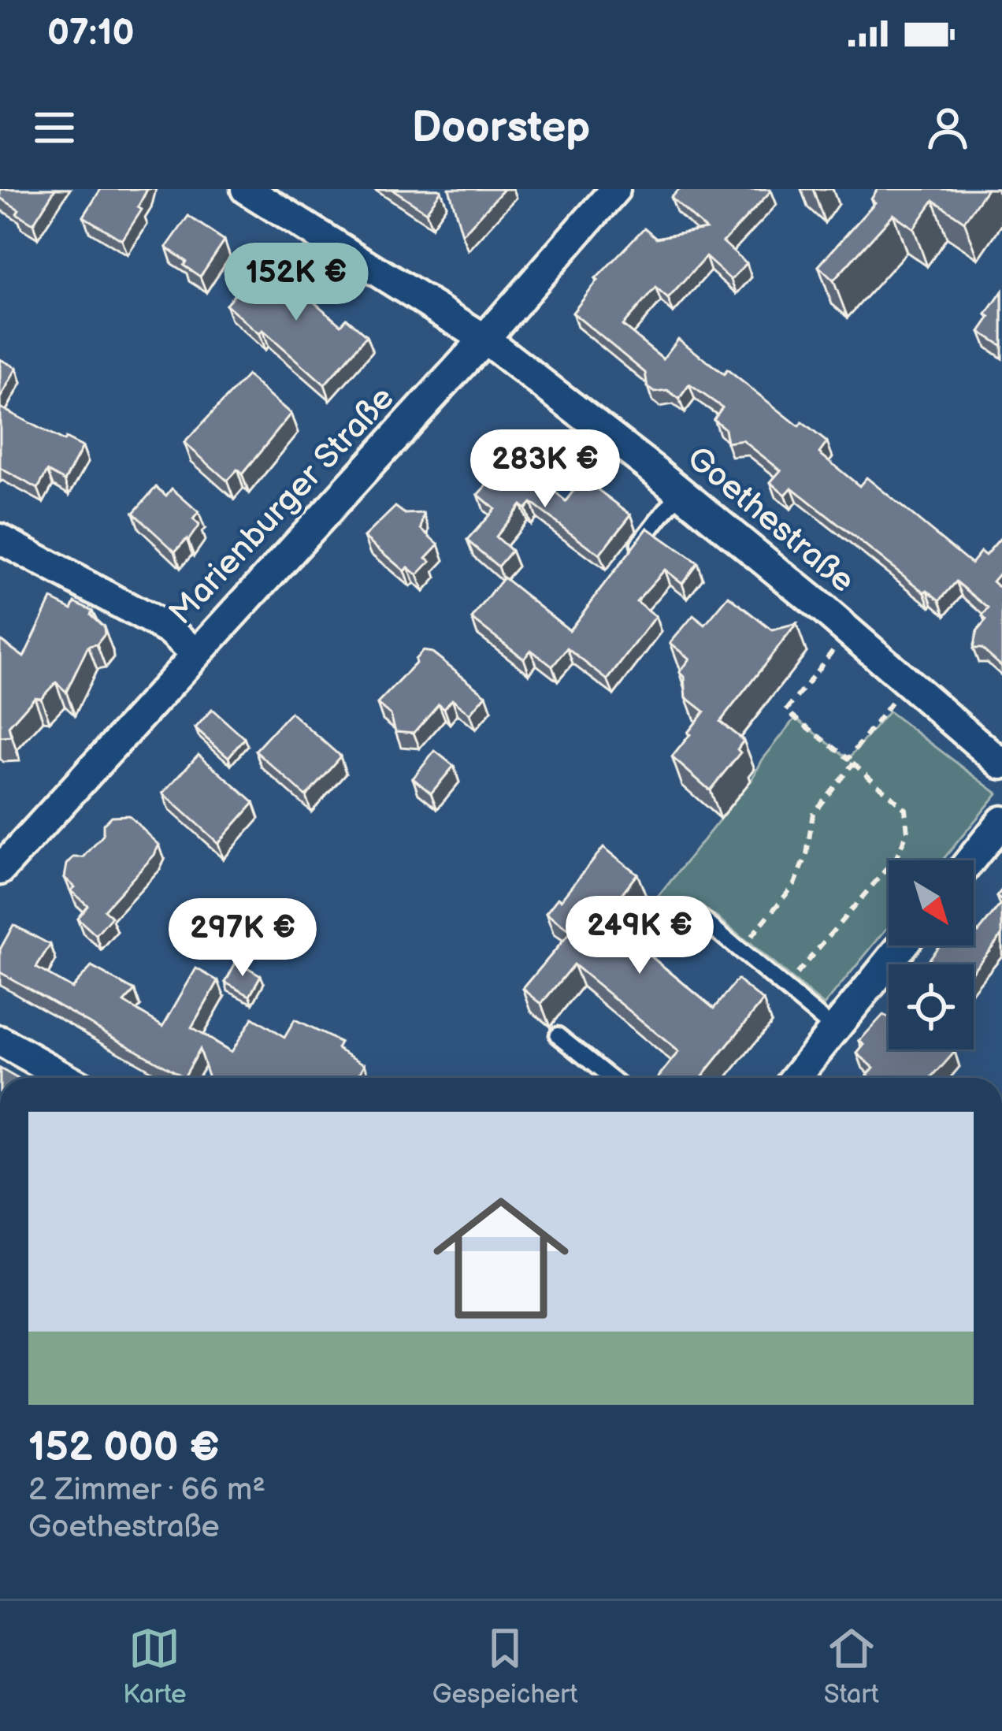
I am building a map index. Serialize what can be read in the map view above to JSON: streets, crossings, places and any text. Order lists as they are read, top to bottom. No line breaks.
{"streets":{"street":["Marienburger Straße","Goethestraße"]},"crossings":[["Marienburger Straße","Goethestraße"]],"north":"bottom right","page":{"status":"07:10","header":"Doorstep","price":["152K €","283K €","249K €","297K €"],"list":[{"name":"152 000 €","note":"2 Zimmer · 66 m² · Goethestraße"}],"tabs":["Karte","Gespeichert","Start"]}}
